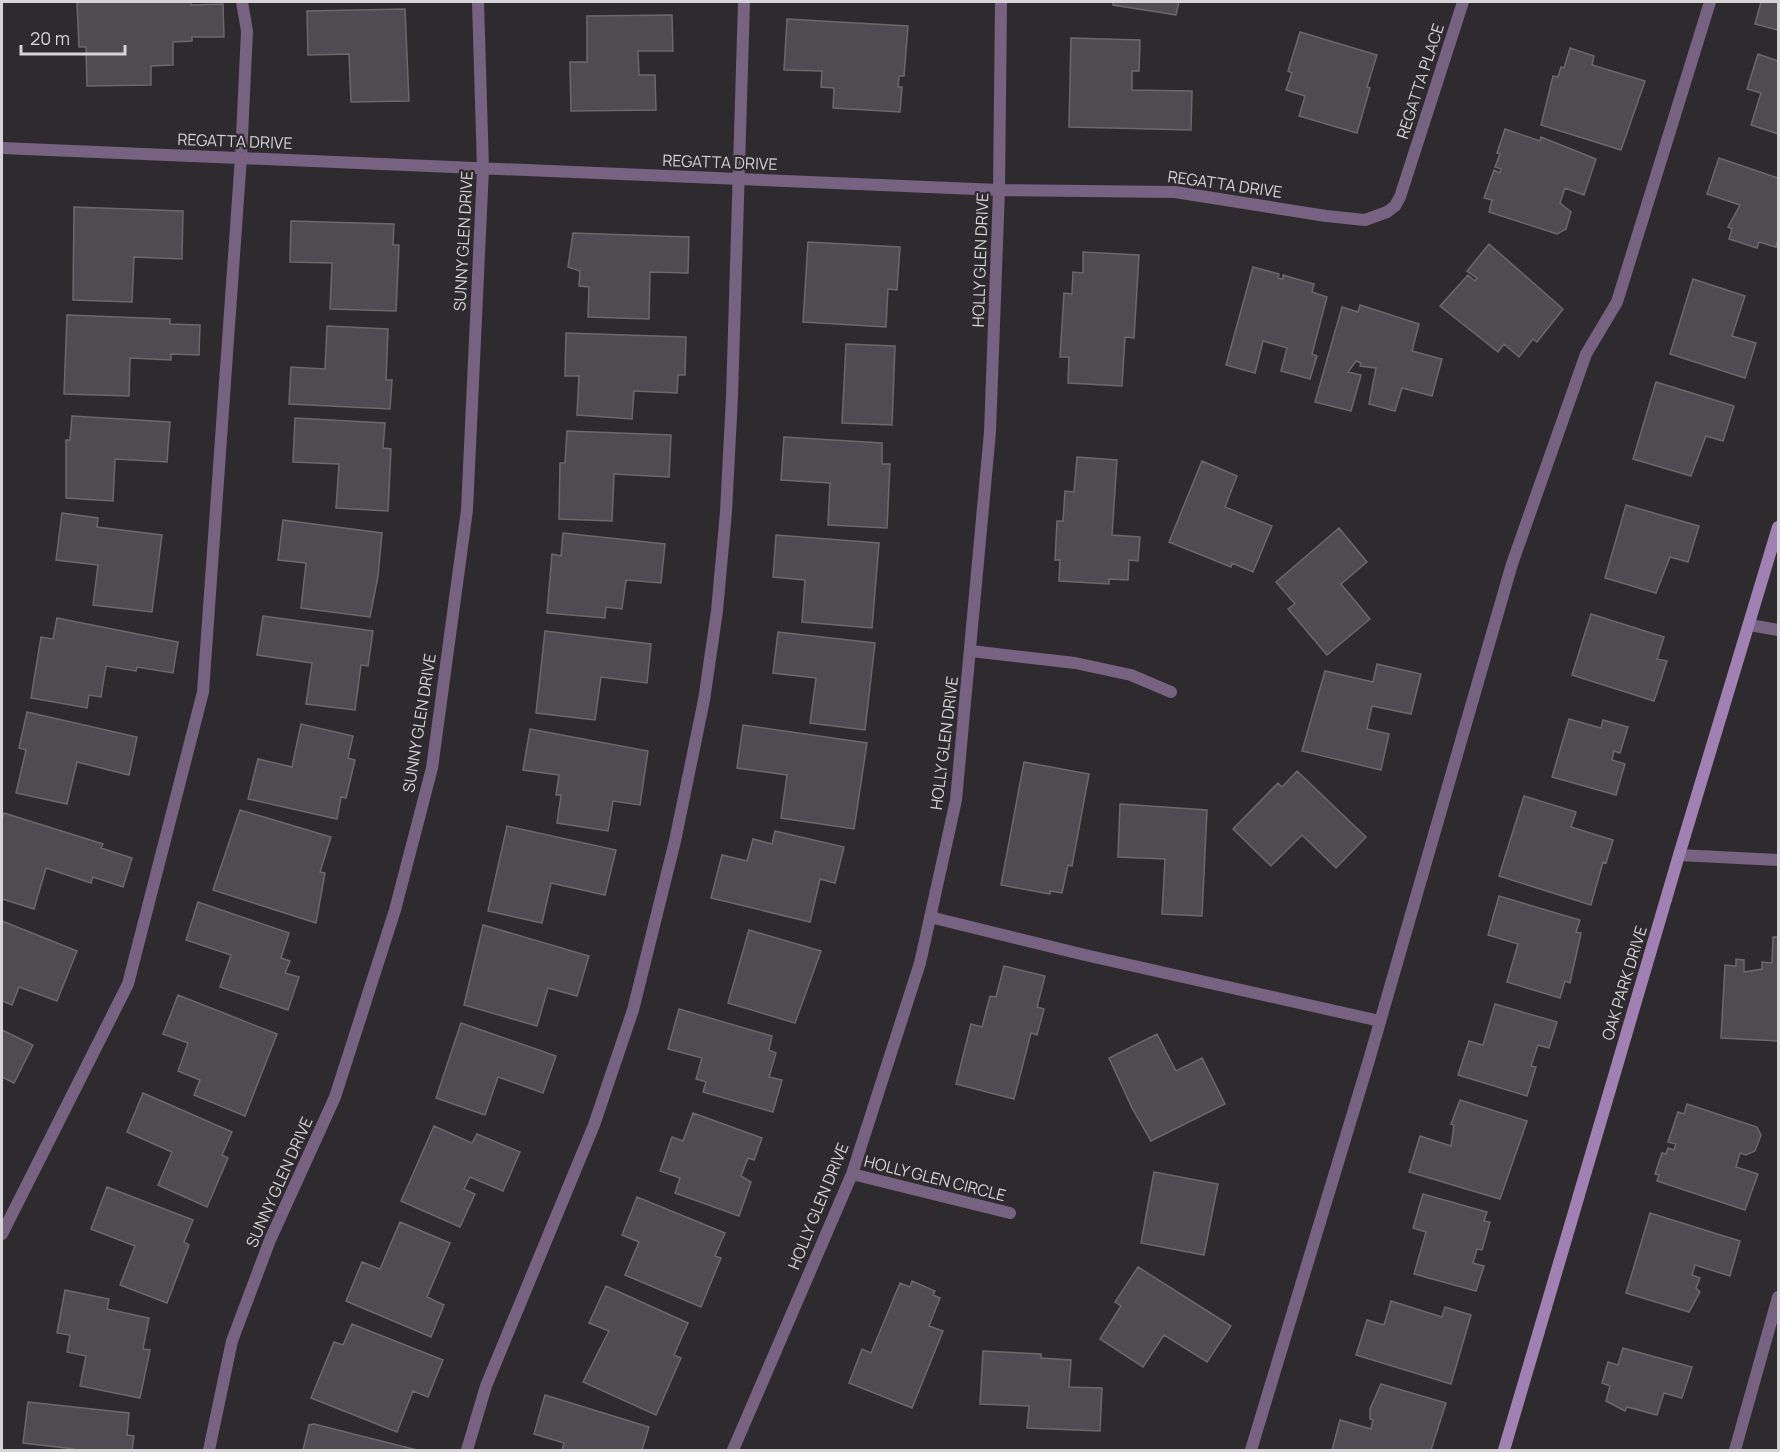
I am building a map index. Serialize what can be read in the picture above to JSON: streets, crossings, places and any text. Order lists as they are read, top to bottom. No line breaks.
{"streets":{"street":["REGATTA PLACE","REGATTA DRIVE","SUNNY GLEN DRIVE","HOLLY GLEN DRIVE","OAK PARK DRIVE","HOLLY GLEN CIRCLE"]},"crossings":[["REGATTA PLACE","REGATTA DRIVE"],["REGATTA DRIVE","SUNNY GLEN DRIVE"],["REGATTA DRIVE","HOLLY GLEN DRIVE"],["HOLLY GLEN DRIVE","HOLLY GLEN CIRCLE"]],"scale_bar":"20 m"}
